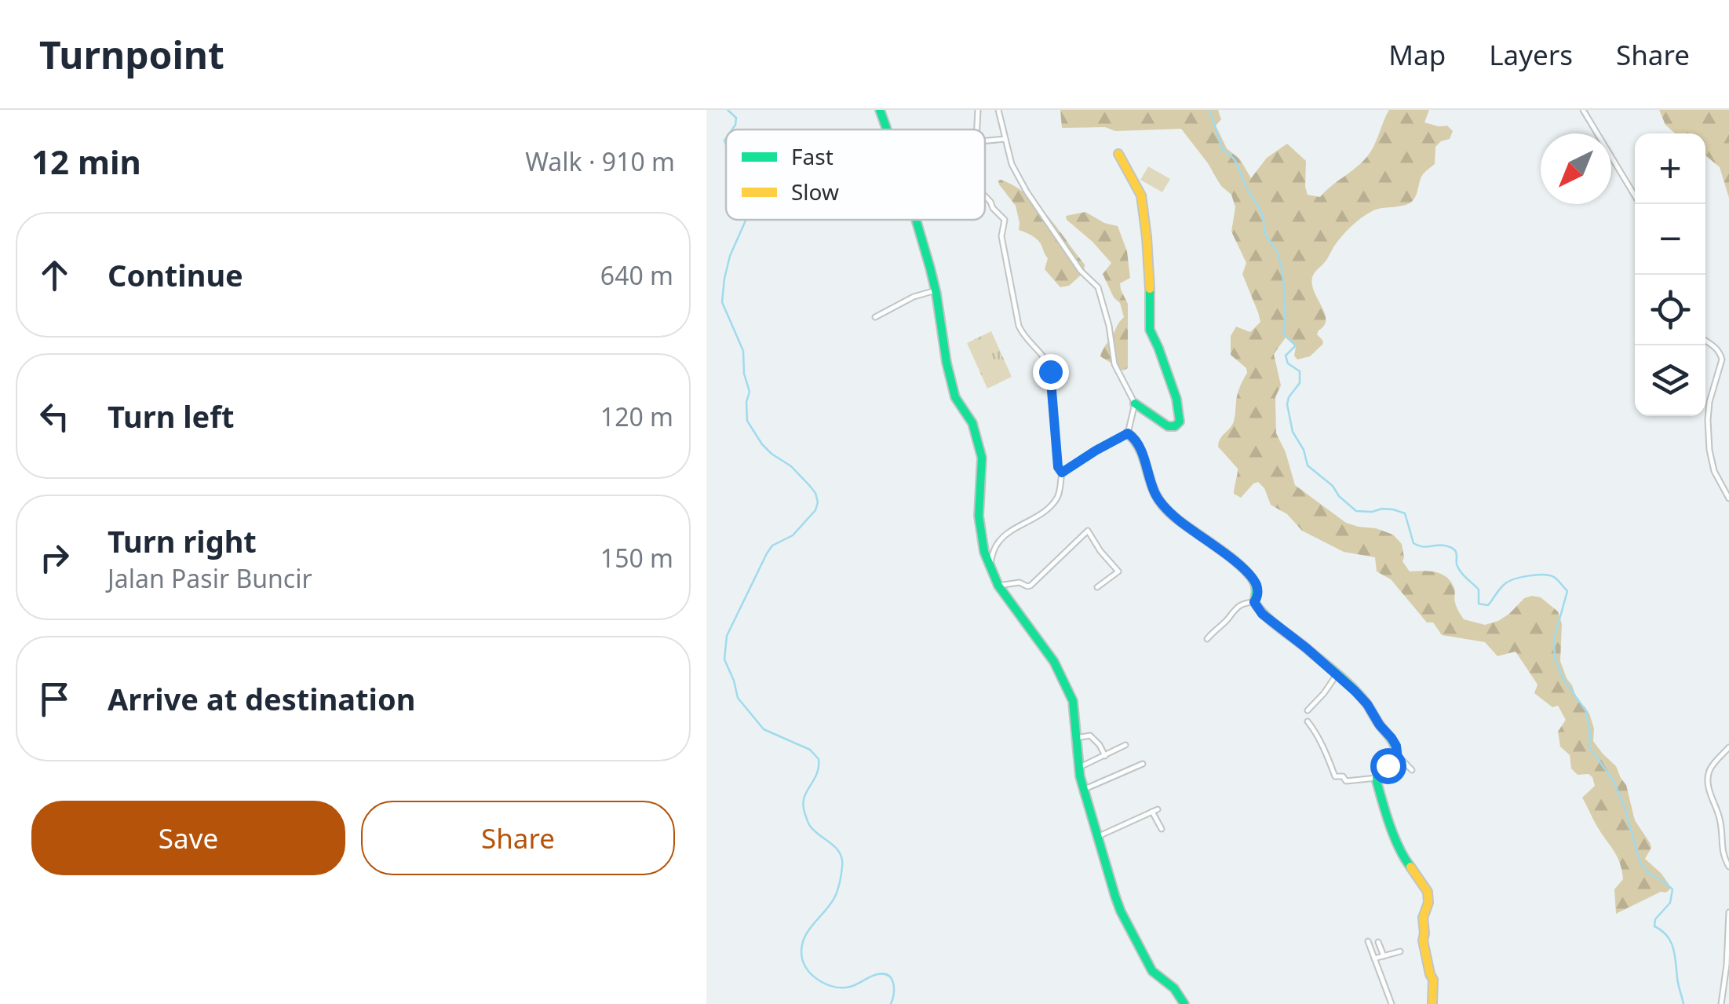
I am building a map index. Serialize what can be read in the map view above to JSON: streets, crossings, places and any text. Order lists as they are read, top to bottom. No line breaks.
{"legend":["Fast","Slow"],"north":"bottom left","page":{"header":"Turnpoint","nav":["Map","Layers","Share"],"heading":["12 min","Walk · 910 m"],"map_buttons":["+","−"],"list":[["Continue","640 m"],["Turn left","120 m"],["Turn right","Jalan Pasir Buncir","150 m"],"Arrive at destination"],"buttons":["Save","Share"]}}
